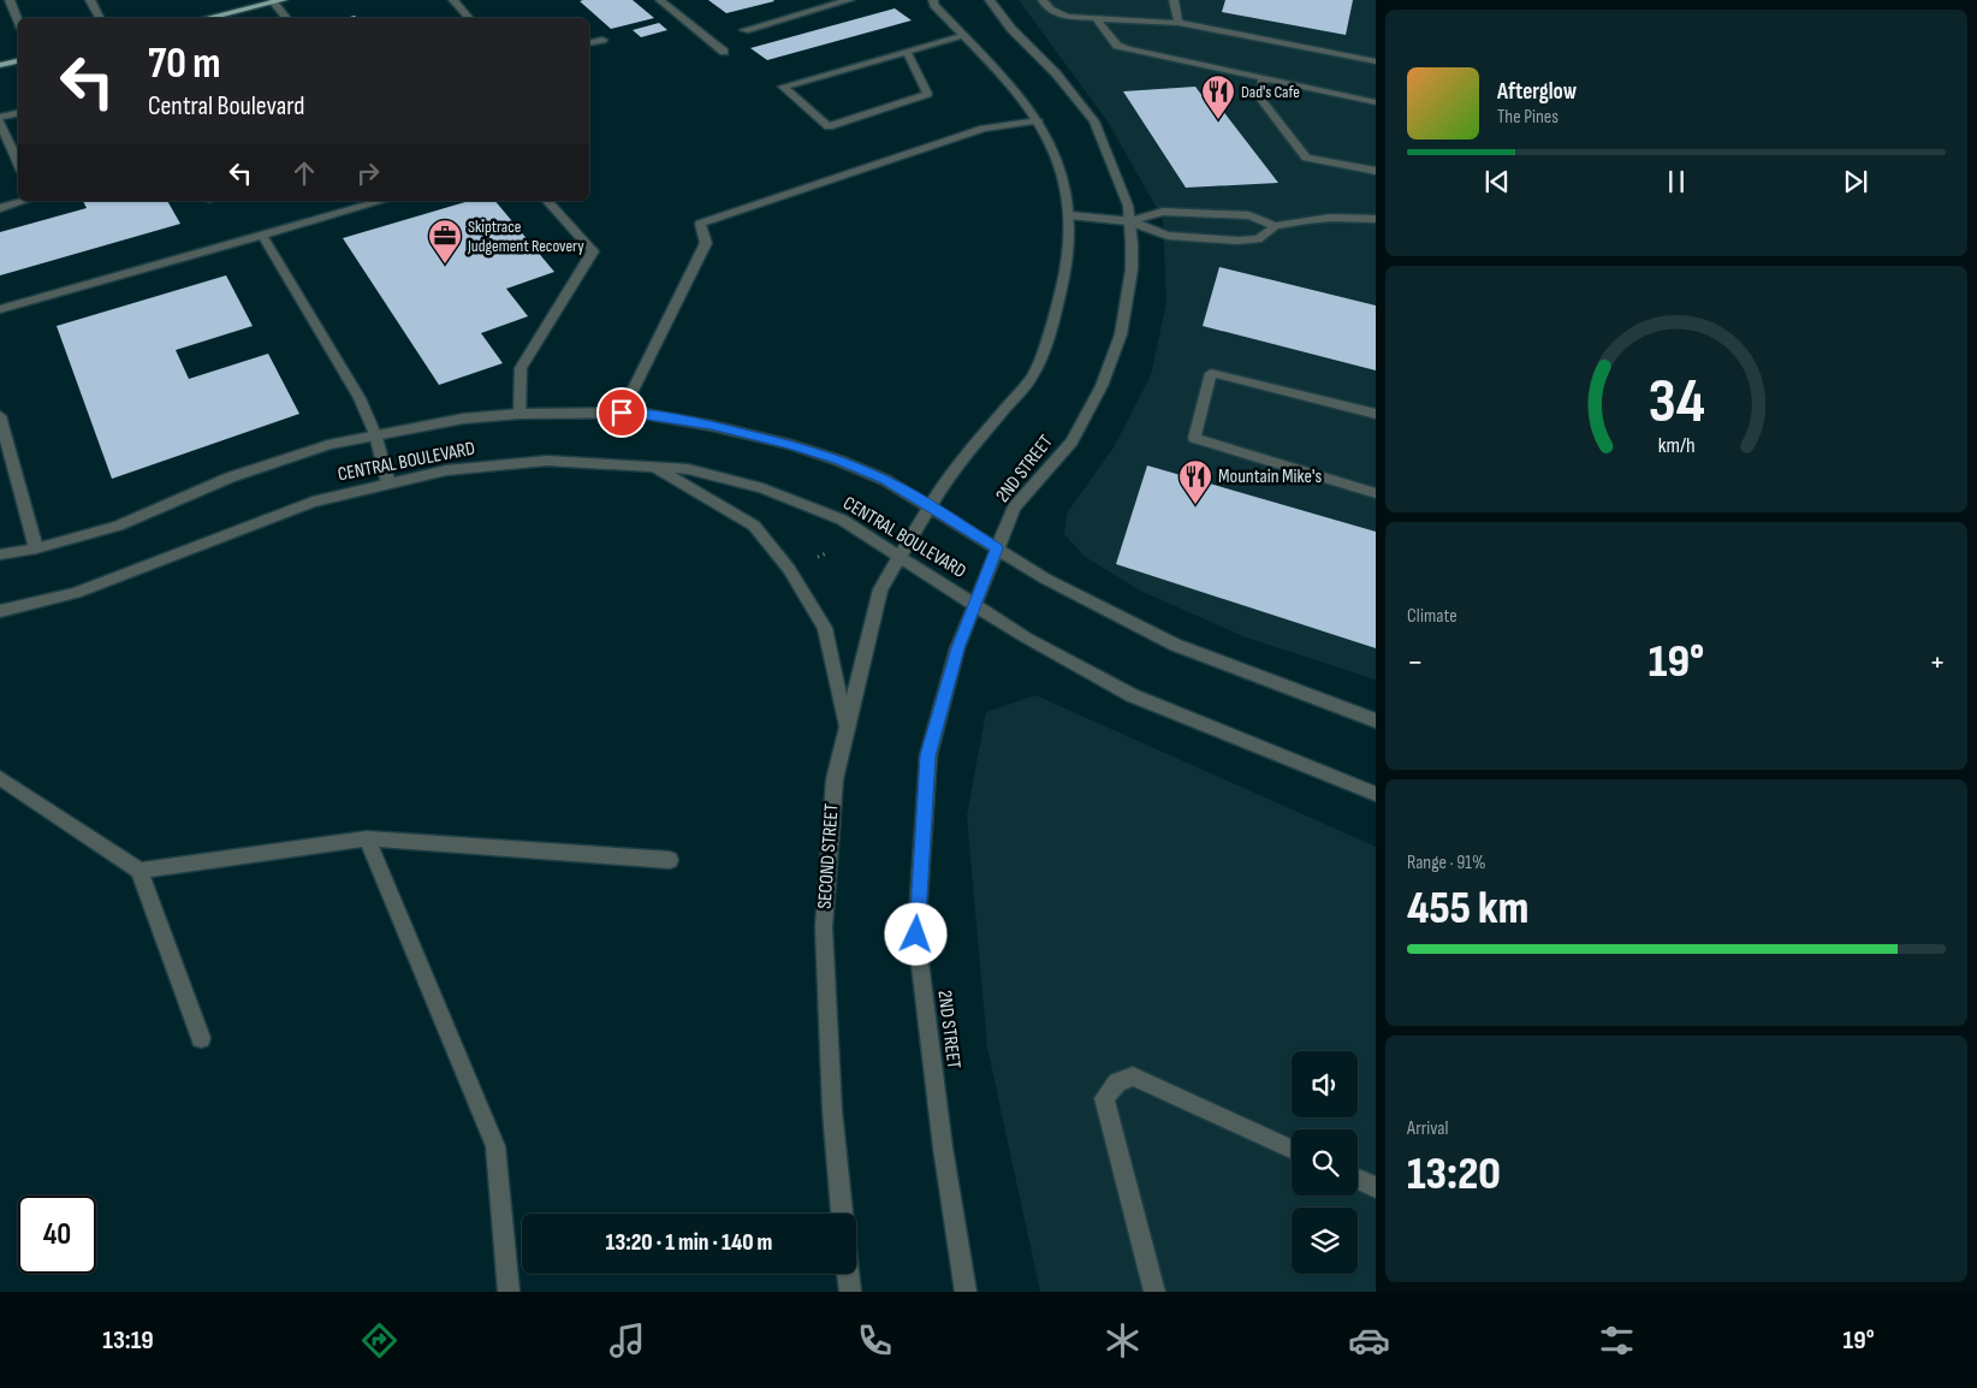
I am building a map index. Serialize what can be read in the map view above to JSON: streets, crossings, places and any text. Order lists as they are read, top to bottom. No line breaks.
{"streets":{"street":["CENTRAL BOULEVARD","2ND STREET","SECOND STREET"]},"crossings":[["CENTRAL BOULEVARD","2ND STREET"],["CENTRAL BOULEVARD","SECOND STREET"]],"places":{"restaurant":["Dad's Cafe","Mountain Mike's"],"office":["Skiptrace Judgement Recovery"]},"page":{"turn":["70 m","Central Boulevard"],"song":["Afterglow","The Pines"],"tile":["Climate",["Range · 91%","455 km"],["Arrival","13:20"]],"heat":["−","19°","+"],"limit":"40","trip":"13:20 · 1 min · 140 m","tabs":["13:19","19°"],"gauge":["34","km/h"]}}
